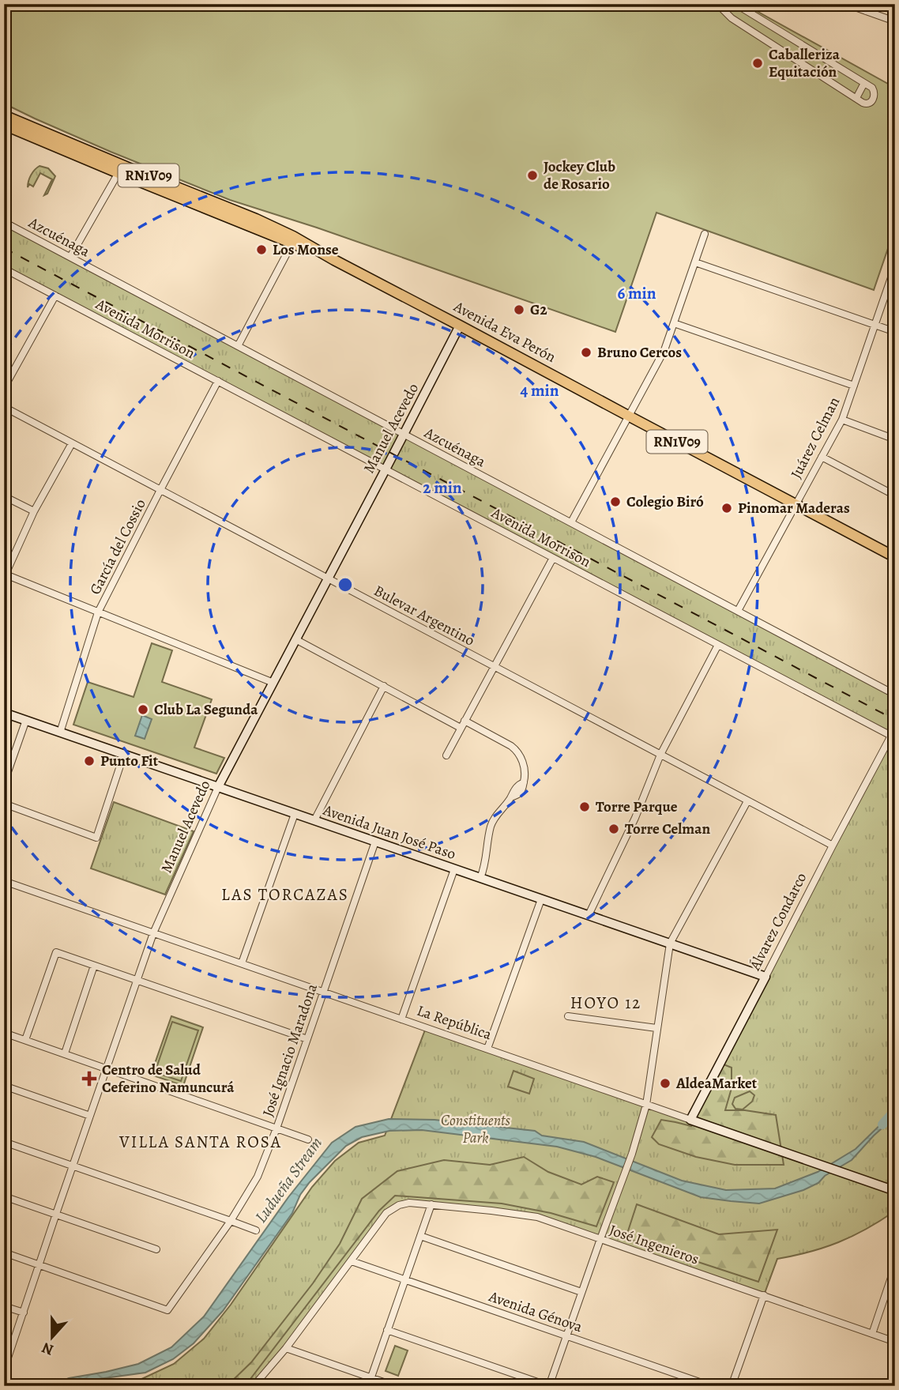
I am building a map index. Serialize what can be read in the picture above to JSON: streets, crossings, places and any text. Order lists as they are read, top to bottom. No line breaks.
{"streets":{"main road":["RN1V09","Avenida Eva Perón","Manuel Acevedo","Avenida Juan José Paso","Álvarez Condarco","La República"],"street":["Azcuénaga","Avenida Morrison","Juárez Celman","García del Cossio","Bulevar Argentino","José Ignacio Maradona","José Ingenieros","Avenida Génova"]},"crossings":[["Azcuénaga","Manuel Acevedo"],["Azcuénaga","Juárez Celman"],["Avenida Morrison","Manuel Acevedo"],["Avenida Morrison","García del Cossio"],["Avenida Morrison","Álvarez Condarco"],["Avenida Eva Perón","Manuel Acevedo"],["Avenida Eva Perón","Juárez Celman"],["Manuel Acevedo","Bulevar Argentino"],["Manuel Acevedo","Avenida Juan José Paso"],["Manuel Acevedo","La República"],["Manuel Acevedo","José Ignacio Maradona"],["García del Cossio","Bulevar Argentino"],["García del Cossio","Avenida Juan José Paso"],["Bulevar Argentino","Álvarez Condarco"],["Avenida Juan José Paso","Álvarez Condarco"],["Avenida Juan José Paso","José Ignacio Maradona"],["Álvarez Condarco","La República"],["La República","José Ignacio Maradona"],["José Ingenieros","Avenida Génova"]],"districts":["LAS TORCAZAS","HOYO 12","VILLA SANTA ROSA"],"water":["Ludueña Stream"],"parks":["Constituents Park"],"places":{"other":["Caballeriza Equitación","Jockey Club de Rosario","Los Monse","G2","Bruno Cercos","Colegio Biró","Pinomar Maderas","Club La Segunda","Punto Fit","Torre Parque","Torre Celman","AldeaMarket"],"health":["Centro de Salud Ceferino Namuncurá"]},"north":"bottom","rings":["6 min","4 min","2 min"]}
